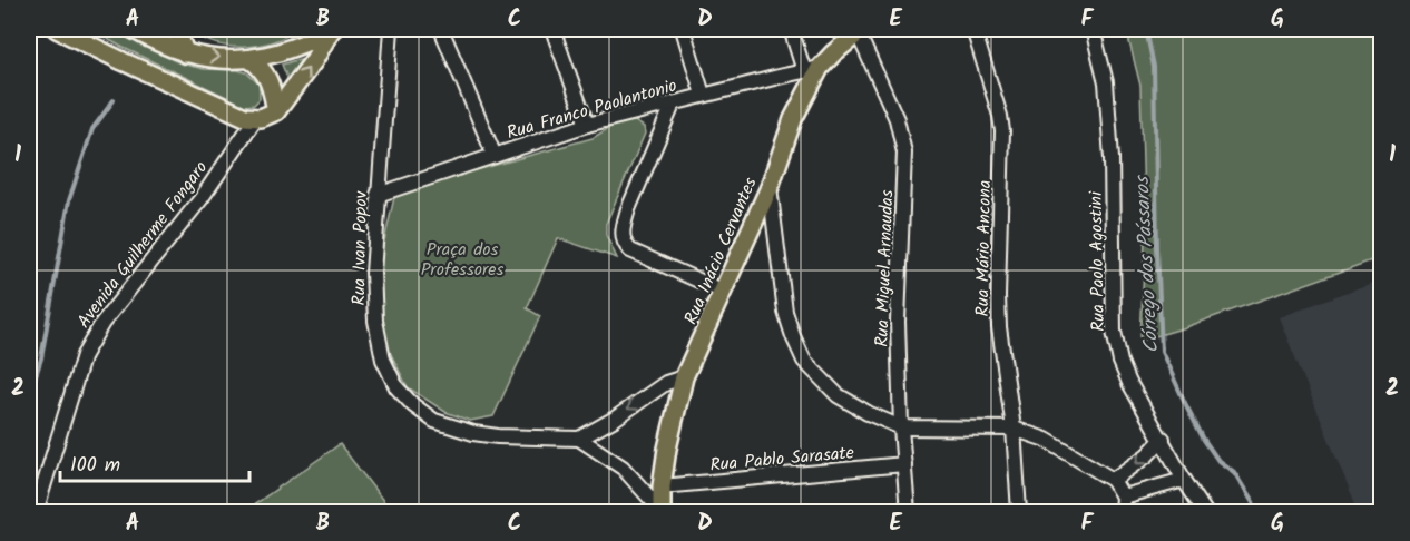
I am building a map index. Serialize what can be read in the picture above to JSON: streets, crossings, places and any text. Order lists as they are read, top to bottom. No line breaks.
{"streets":{"main road":["Rua Inácio Cervantes"],"street":["Rua Franco Paolantonio","Avenida Guilherme Fongaro","Rua Ivan Popov","Rua Mário Ancona","Rua Paolo Agostini","Rua Miguel Arnaudas","Rua Pablo Sarasate"]},"crossings":[["Rua Franco Paolantonio","Rua Ivan Popov"],["Rua Franco Paolantonio","Rua Inácio Cervantes"],["Rua Inácio Cervantes","Rua Miguel Arnaudas"],["Rua Inácio Cervantes","Rua Pablo Sarasate"],["Rua Miguel Arnaudas","Rua Pablo Sarasate"]],"water":["Córrego dos Pássaros"],"parks":["Praça dos Professores"],"scale_bar":"100 m","grid":{"columns":["A","B","C","D","E","F","G"],"rows":["1","2"]}}
